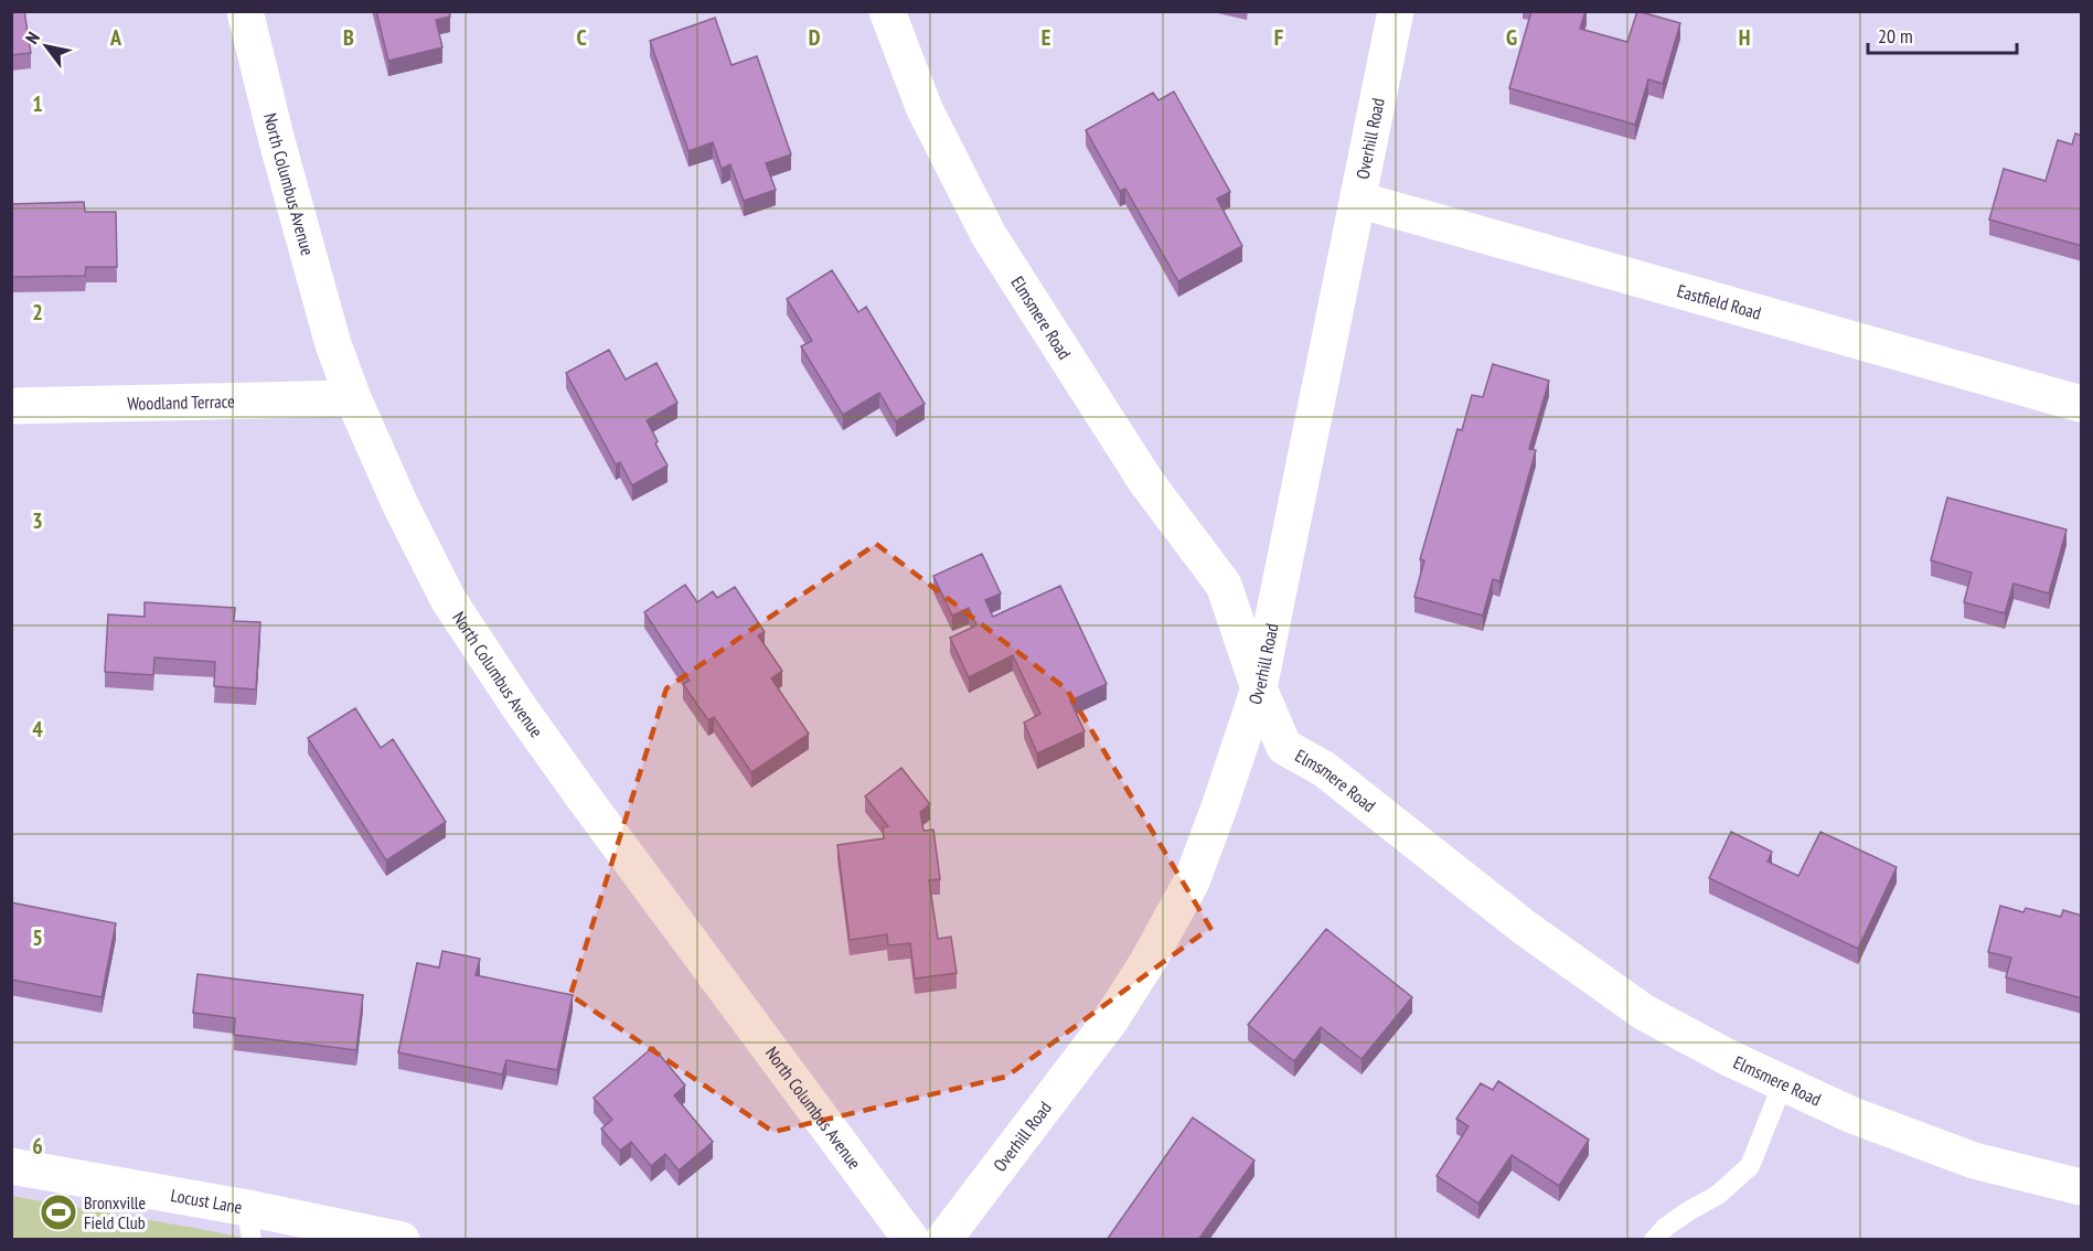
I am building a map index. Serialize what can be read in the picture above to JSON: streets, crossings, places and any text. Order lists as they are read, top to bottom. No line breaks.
{"streets":{"street":["Overhill Road","North Columbus Avenue","Eastfield Road","Elmsmere Road","Woodland Terrace","Locust Lane"]},"crossings":[["Overhill Road","Eastfield Road"],["Overhill Road","Elmsmere Road"],["North Columbus Avenue","Woodland Terrace"]],"places":{"sports":["Bronxville Field Club"]},"scale_bar":"20 m","north":"top left","grid":{"columns":["A","B","C","D","E","F","G","H"],"rows":["1","2","3","4","5","6"]}}
